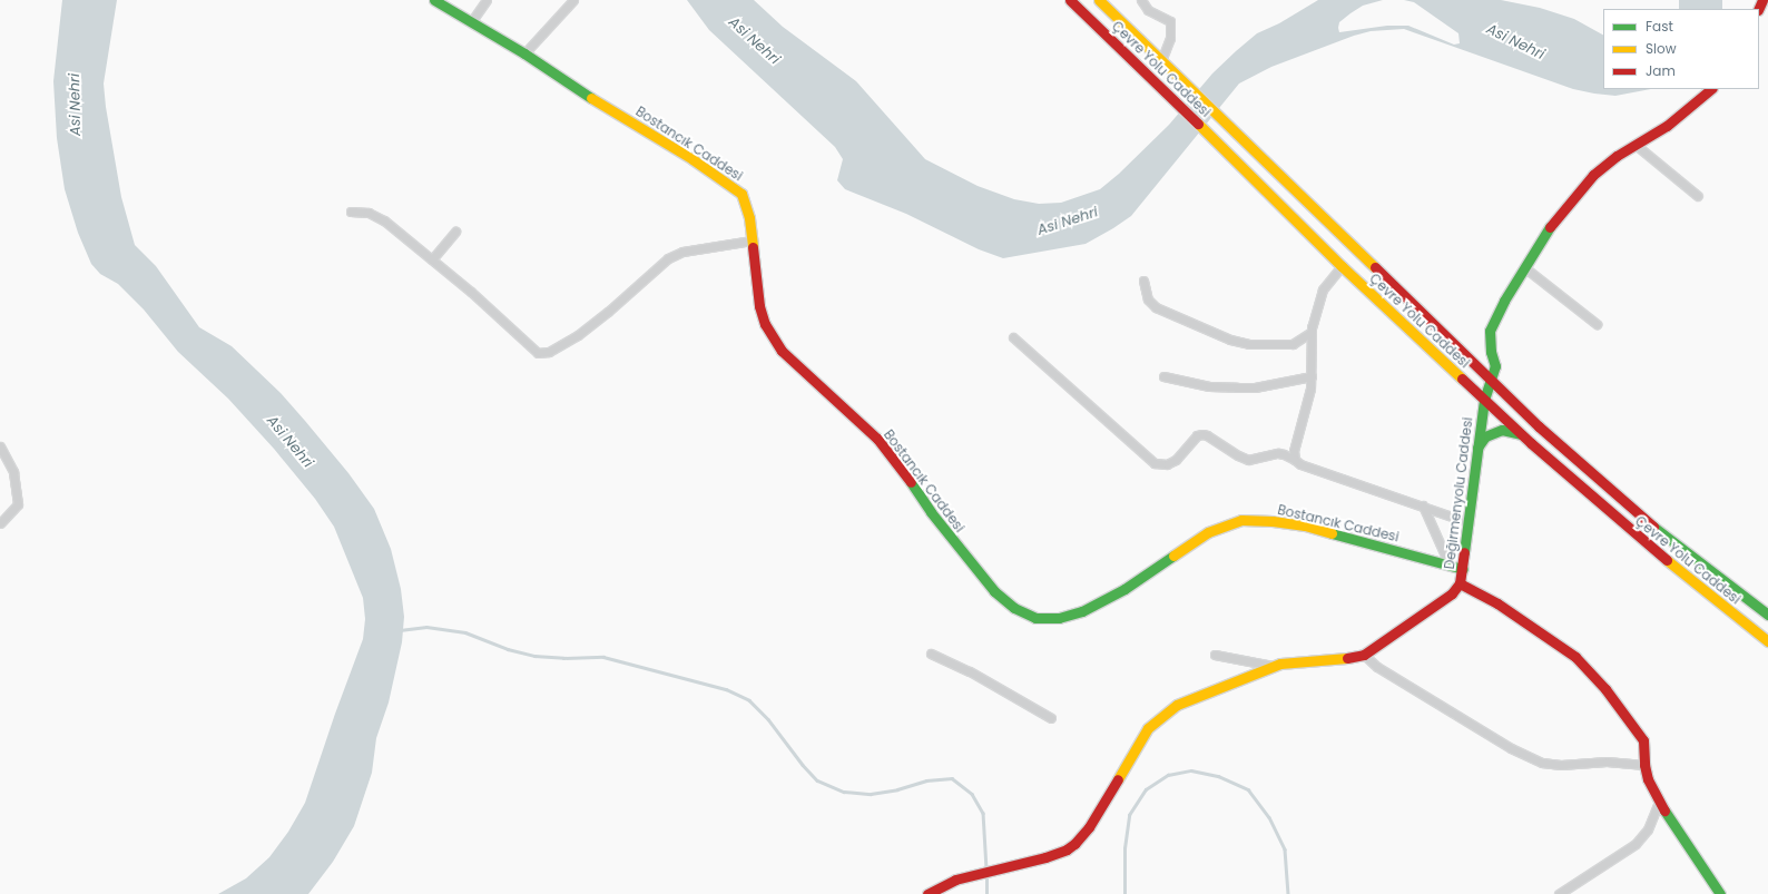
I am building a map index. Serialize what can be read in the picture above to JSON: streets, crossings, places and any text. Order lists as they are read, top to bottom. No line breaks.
{"streets":{"main road":["Çevre Yolu Caddesi","Bostancık Caddesi","Değirmenyolu Caddesi"]},"crossings":[["Çevre Yolu Caddesi","Değirmenyolu Caddesi"],["Bostancık Caddesi","Değirmenyolu Caddesi"]],"water":["Asi Nehri"],"legend":["Fast","Slow","Jam"]}
